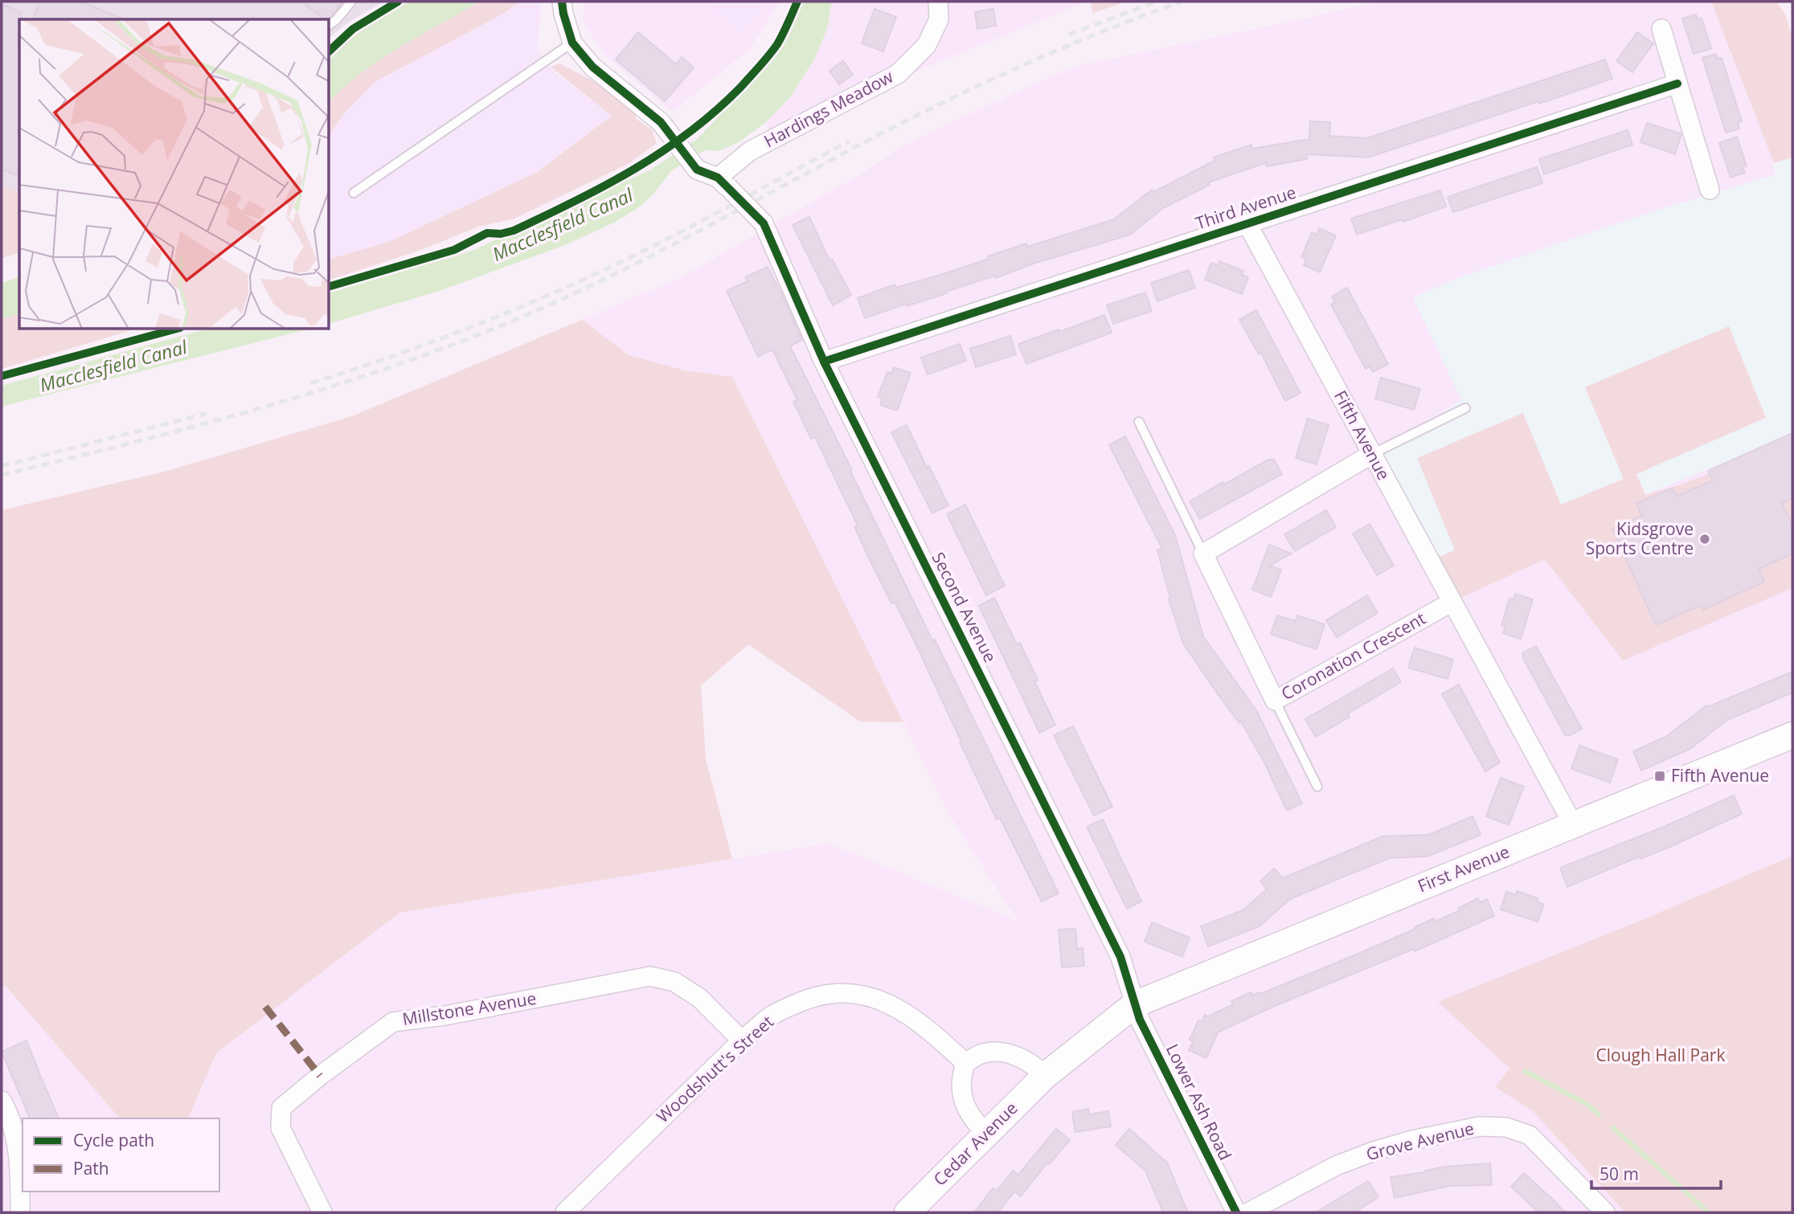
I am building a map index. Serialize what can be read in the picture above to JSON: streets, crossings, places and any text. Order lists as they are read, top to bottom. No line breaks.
{"streets":{"main road":["First Avenue","Cedar Avenue"],"street":["Hardings Meadow","Third Avenue","Fifth Avenue","Second Avenue","Coronation Crescent","Millstone Avenue","Woodshutt's Street","Lower Ash Road","Grove Avenue"]},"crossings":[["Hardings Meadow","Second Avenue"],["Third Avenue","Fifth Avenue"],["Third Avenue","Second Avenue"],["Fifth Avenue","Coronation Crescent"],["Fifth Avenue","First Avenue"],["Second Avenue","First Avenue"],["Second Avenue","Lower Ash Road"],["Second Avenue","Cedar Avenue"],["First Avenue","Lower Ash Road"],["First Avenue","Cedar Avenue"],["Millstone Avenue","Woodshutt's Street"],["Lower Ash Road","Cedar Avenue"]],"water":["Macclesfield Canal"],"parks":["Clough Hall Park"],"places":{"other":["Kidsgrove Sports Centre"],"transit":["Fifth Avenue"]},"legend":["Cycle path","Path"],"scale_bar":"50 m"}
